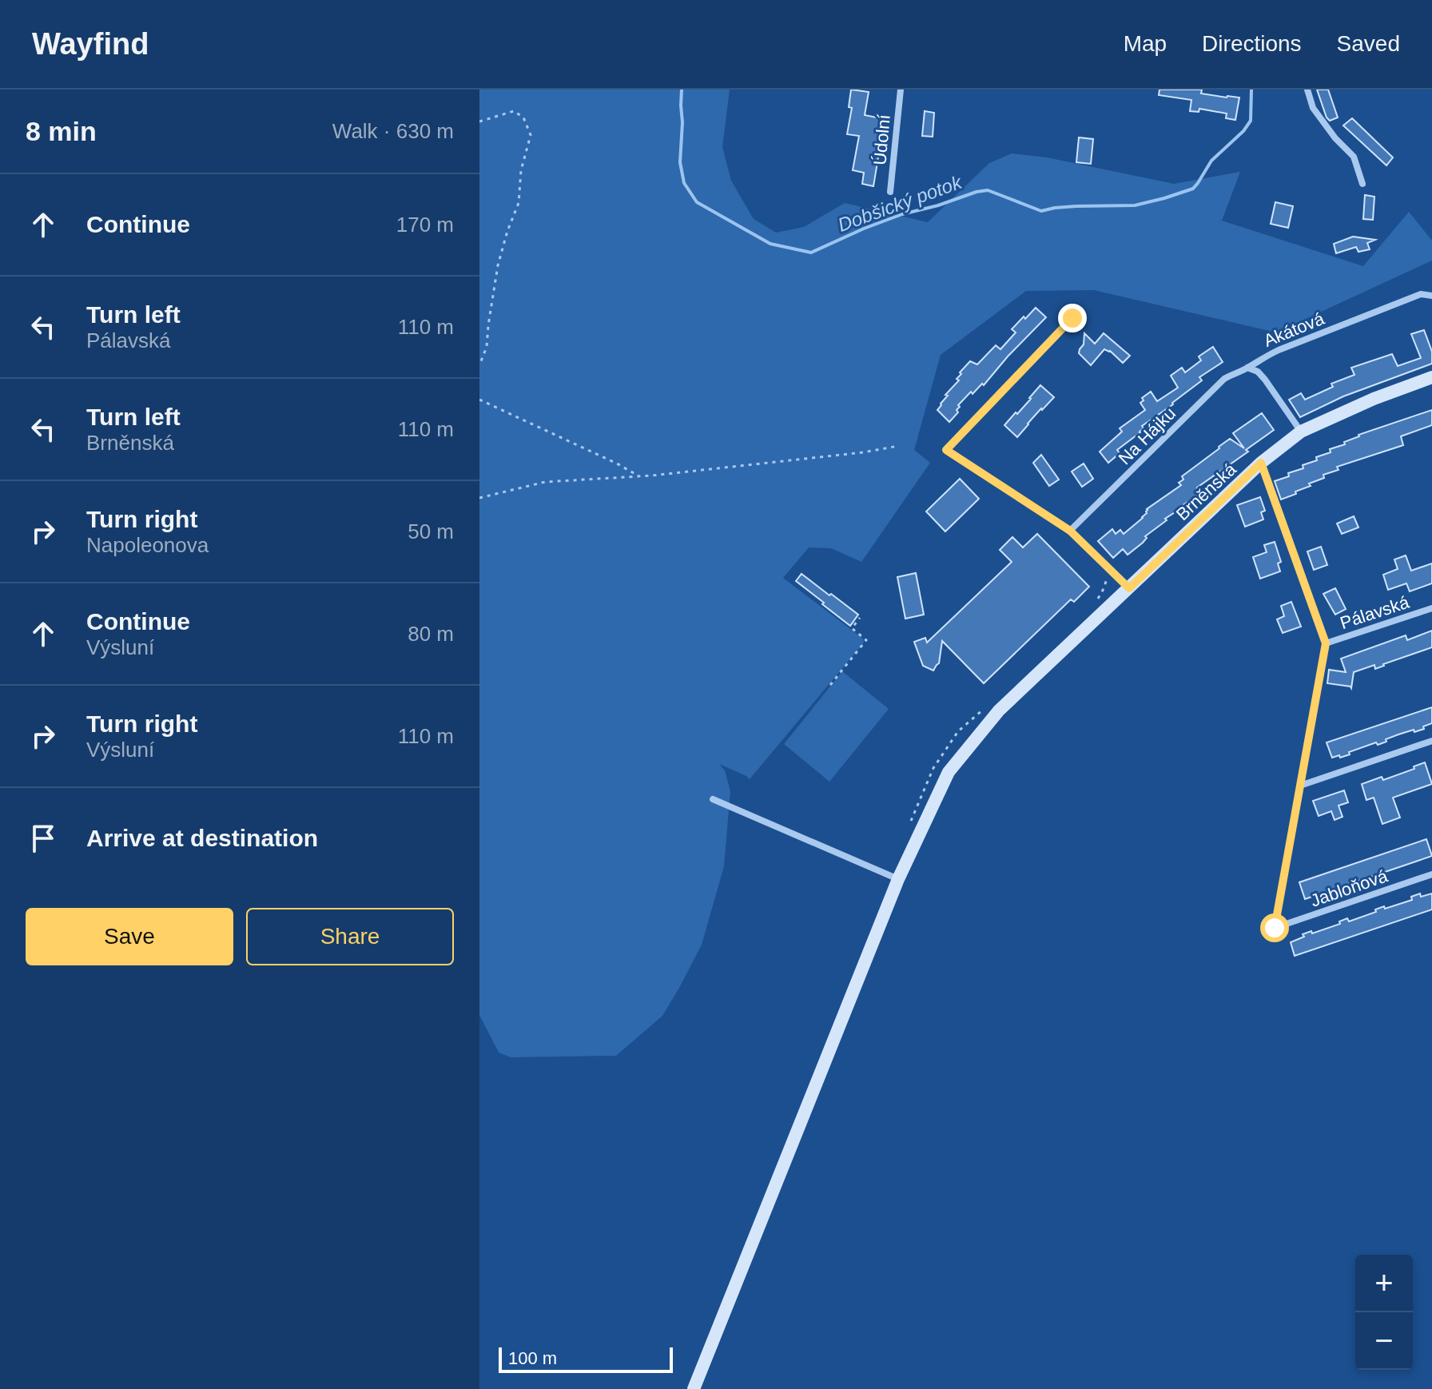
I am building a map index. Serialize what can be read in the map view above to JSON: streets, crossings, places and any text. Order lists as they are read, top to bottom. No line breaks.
{"streets":{"main road":["Brněnská"],"street":["Údolní","Akátová","Na Hájku","Pálavská","Jabloňová"]},"crossings":[["Akátová","Na Hájku"],["Akátová","Brněnská"],["Brněnská","Pálavská"]],"water":["Dobšický potok"],"scale_bar":"100 m","page":{"header":"Wayfind","nav":["Map","Directions","Saved"],"heading":["8 min","Walk · 630 m"],"list":[["Continue","170 m"],["Turn left","Pálavská","110 m"],["Turn left","Brněnská","110 m"],["Turn right","Napoleonova","50 m"],["Continue","Výsluní","80 m"],["Turn right","Výsluní","110 m"],"Arrive at destination"],"buttons":["Save","Share"],"map_buttons":["+","−"],"scale":"100 m"}}
